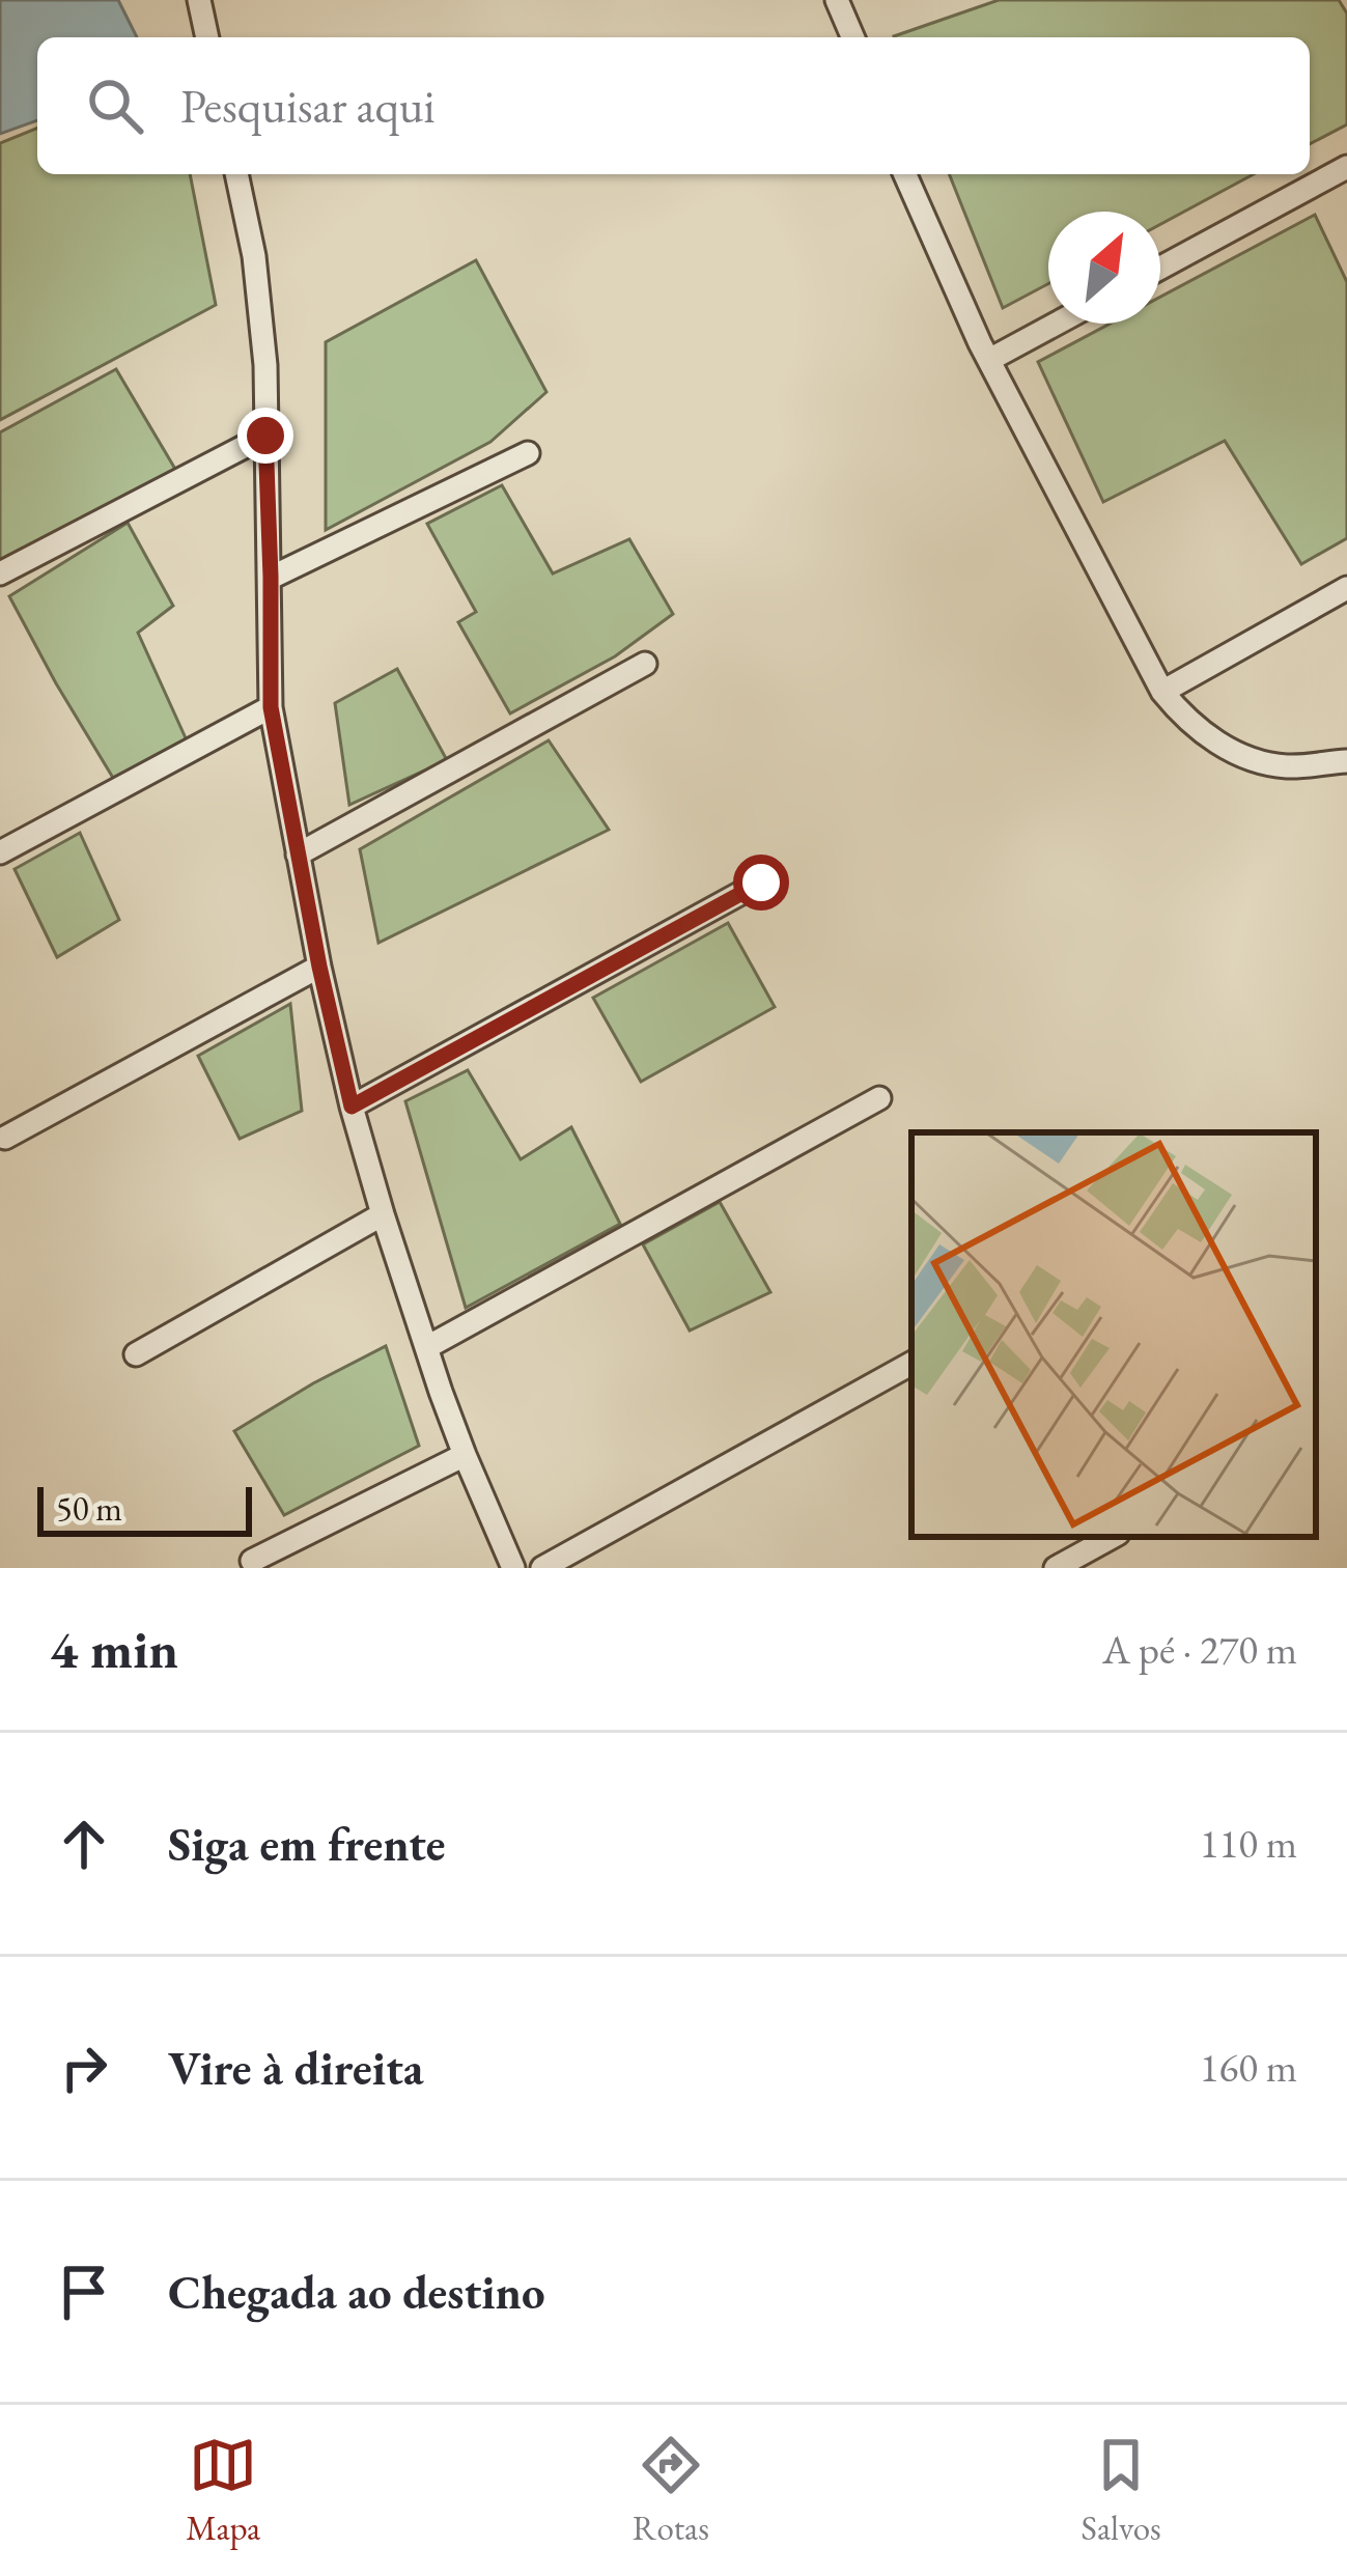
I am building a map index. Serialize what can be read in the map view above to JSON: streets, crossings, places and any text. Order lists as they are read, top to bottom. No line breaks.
{"scale_bar":"50 m","north":"top right","page":{"search":"Pesquisar aqui","scale":"50 m","heading":["4 min","A pé · 270 m"],"list":[["Siga em frente","110 m"],["Vire à direita","160 m"],"Chegada ao destino"],"nav":["Mapa","Rotas","Salvos"]}}
